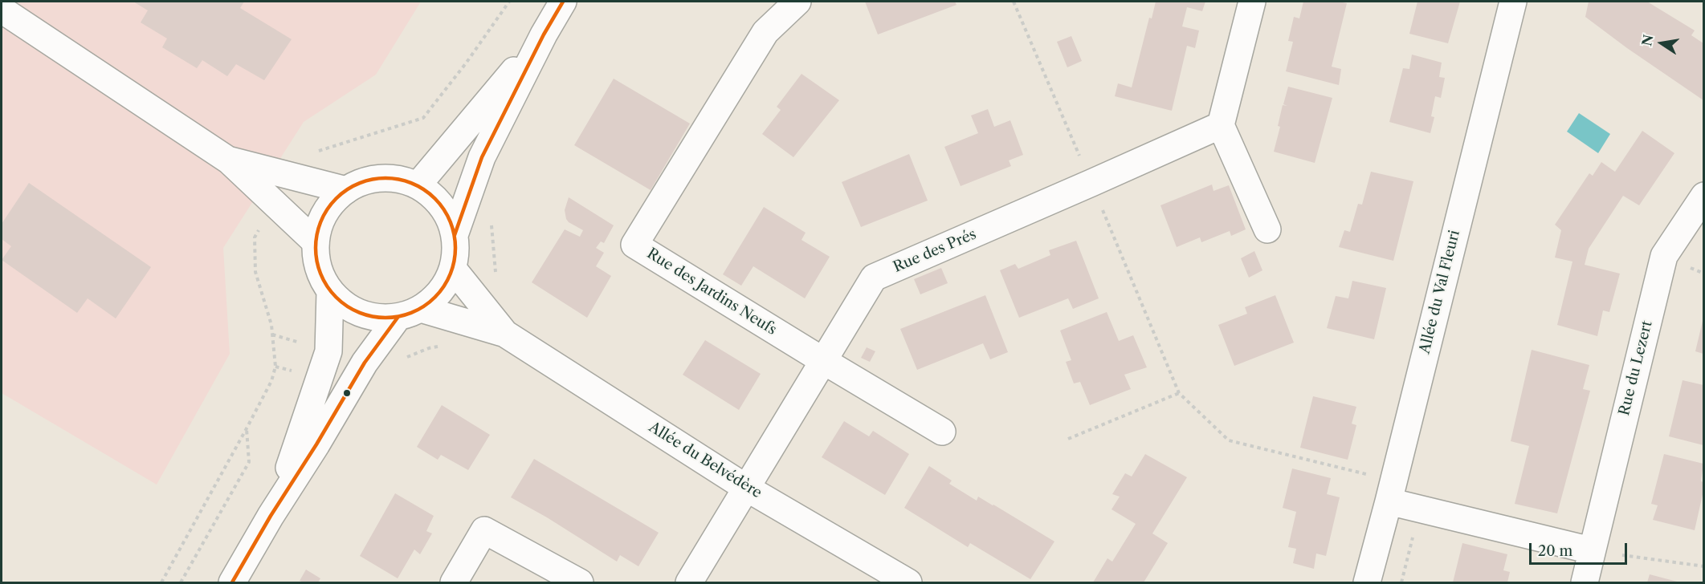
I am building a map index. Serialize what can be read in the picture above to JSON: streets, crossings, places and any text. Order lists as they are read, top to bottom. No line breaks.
{"streets":{"street":["Rue des Prés","Rue des Jardins Neufs","Allée du Val Fleuri","Rue du Lezert","Allée du Belvédère"]},"crossings":[["Rue des Prés","Rue des Jardins Neufs"],["Rue des Prés","Allée du Belvédère"]],"scale_bar":"20 m","north":"left"}
